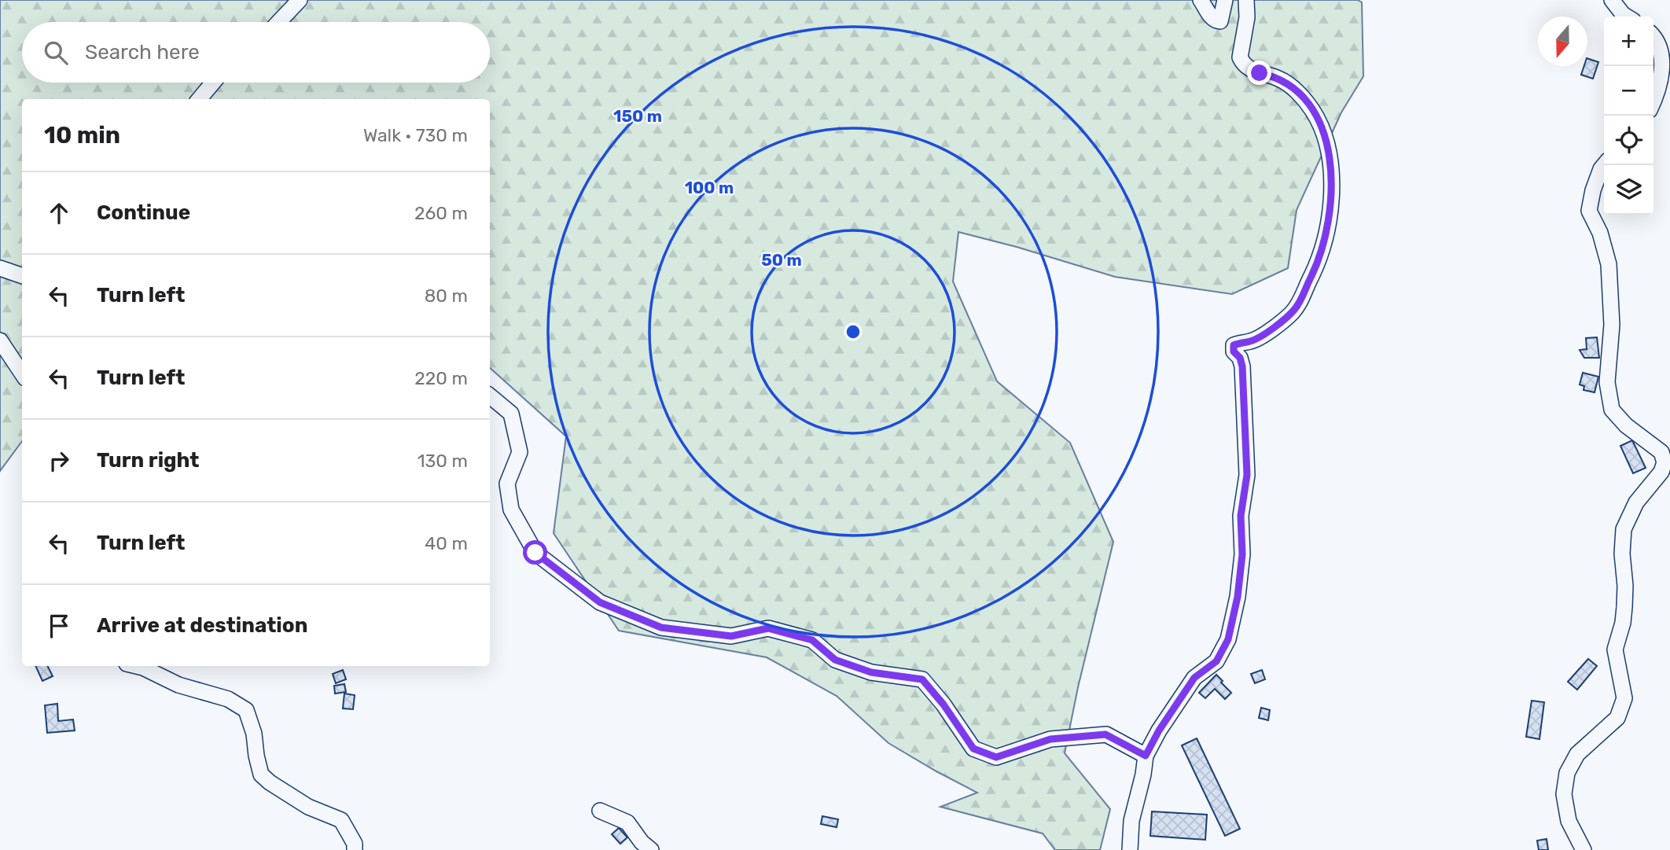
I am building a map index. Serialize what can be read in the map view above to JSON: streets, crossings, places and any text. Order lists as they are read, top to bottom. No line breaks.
{"north":"bottom","page":{"map_buttons":["+","−"],"search":"Search here","heading":["10 min","Walk · 730 m"],"list":[["Continue","260 m"],["Turn left","80 m"],["Turn left","220 m"],["Turn right","130 m"],["Turn left","40 m"],"Arrive at destination"]},"rings":["150 m","100 m","50 m"]}
